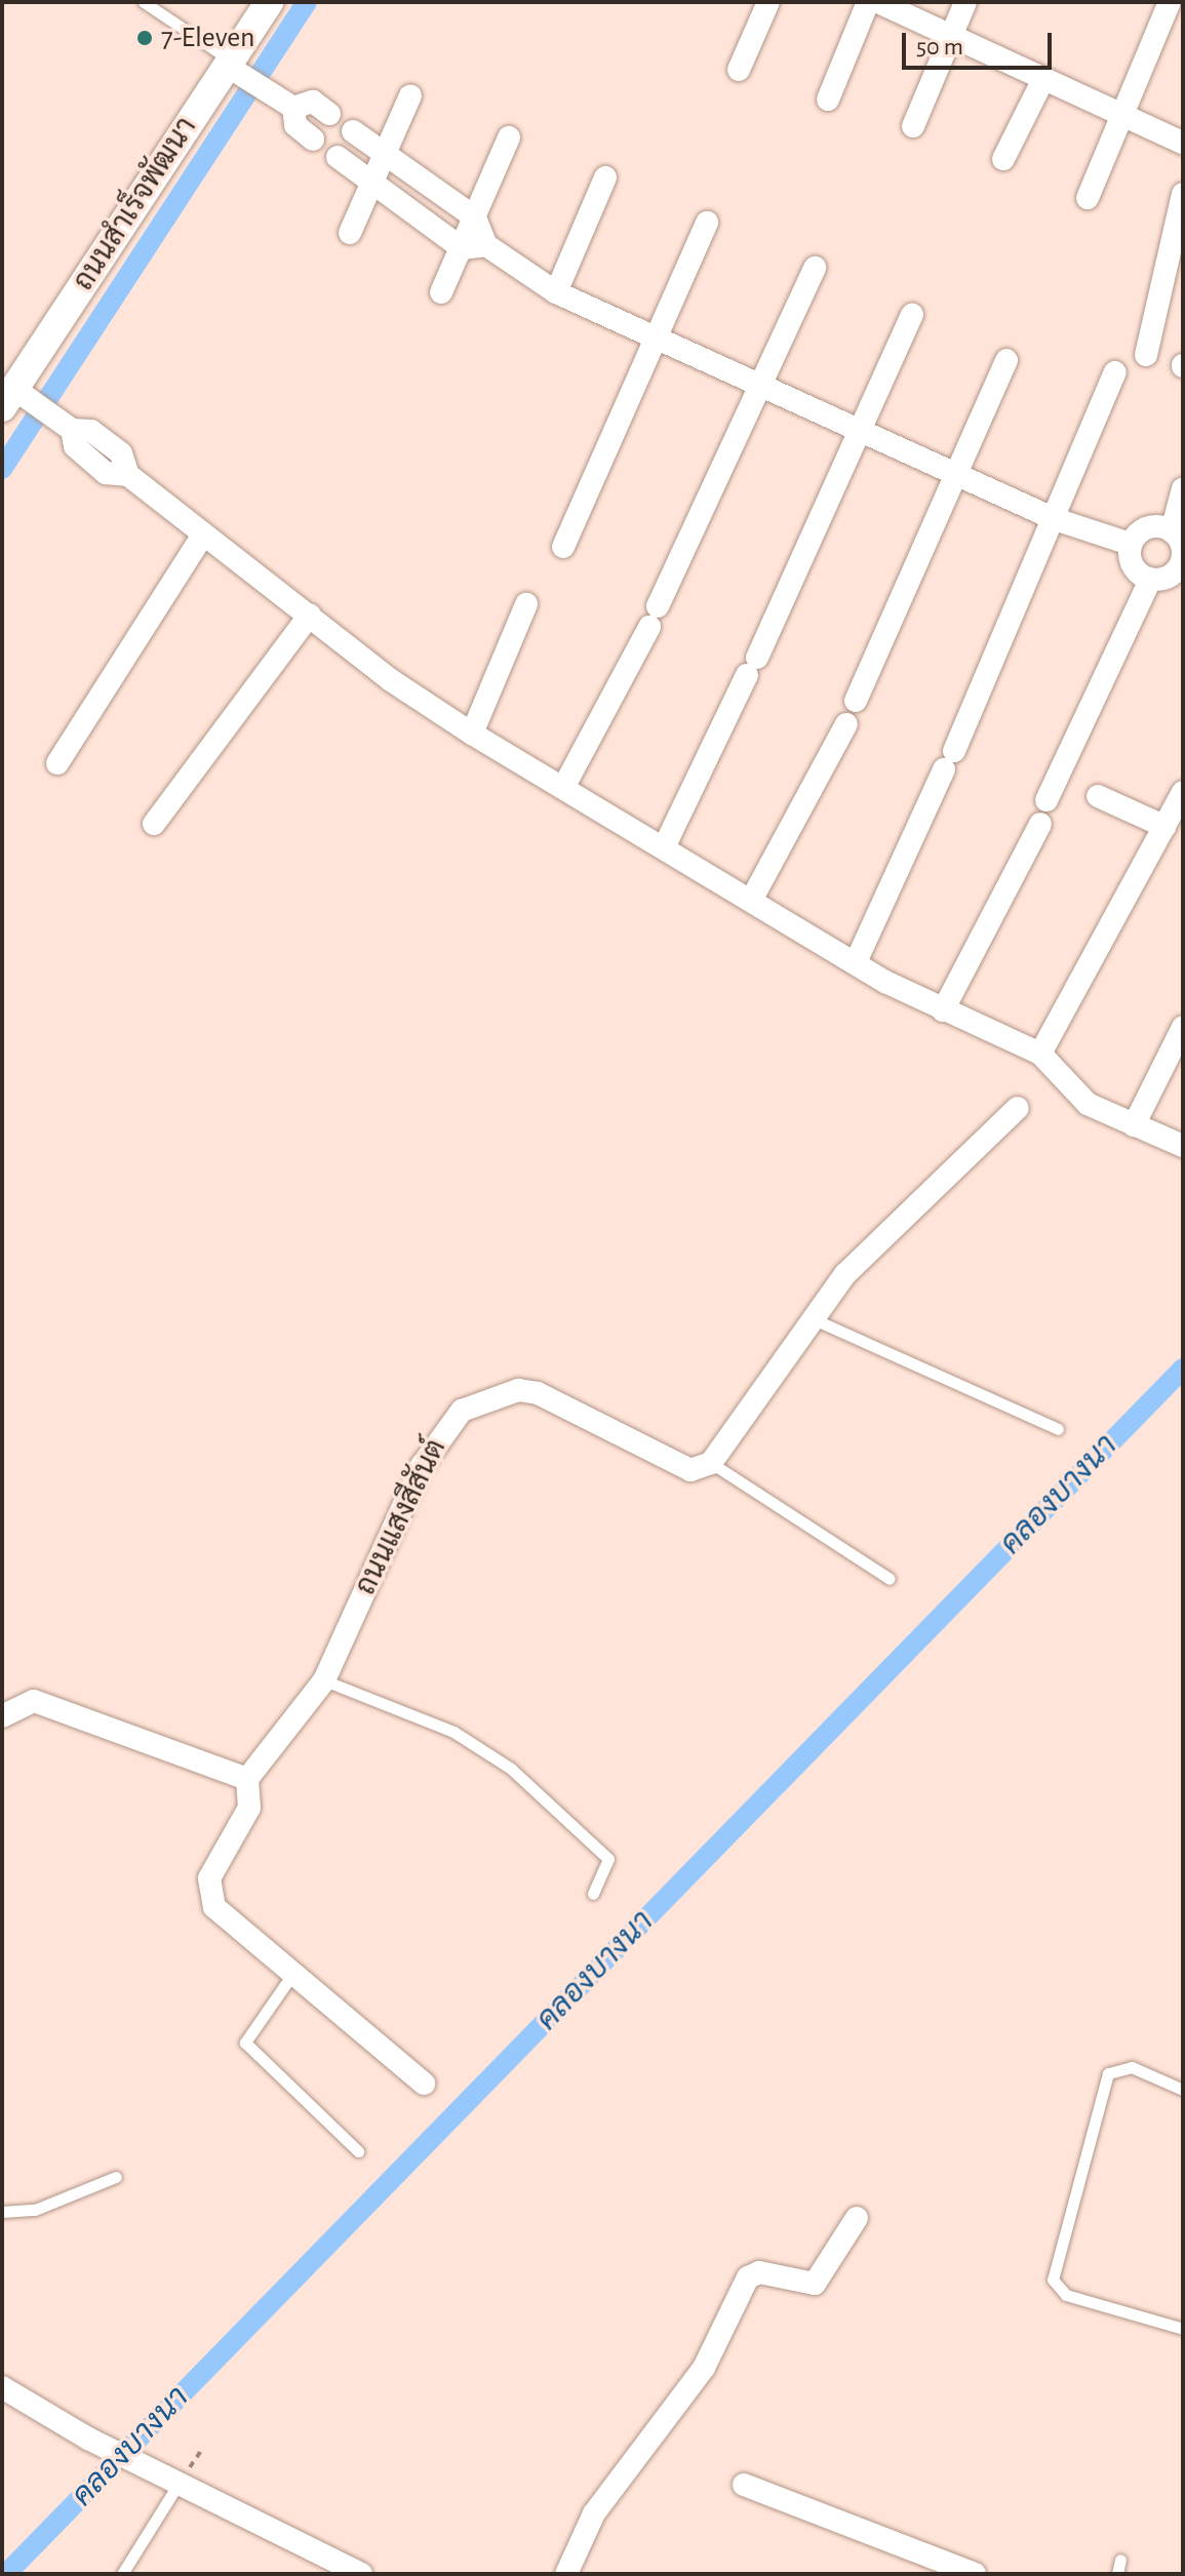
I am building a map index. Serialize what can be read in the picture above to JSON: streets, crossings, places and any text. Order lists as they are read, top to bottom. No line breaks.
{"streets":{"street":["ถนนสำเร็จพัฒนา","ถนนแสงสีสันต์"]},"water":["คลองบางนา"],"places":["7-Eleven"],"scale_bar":"50 m"}
